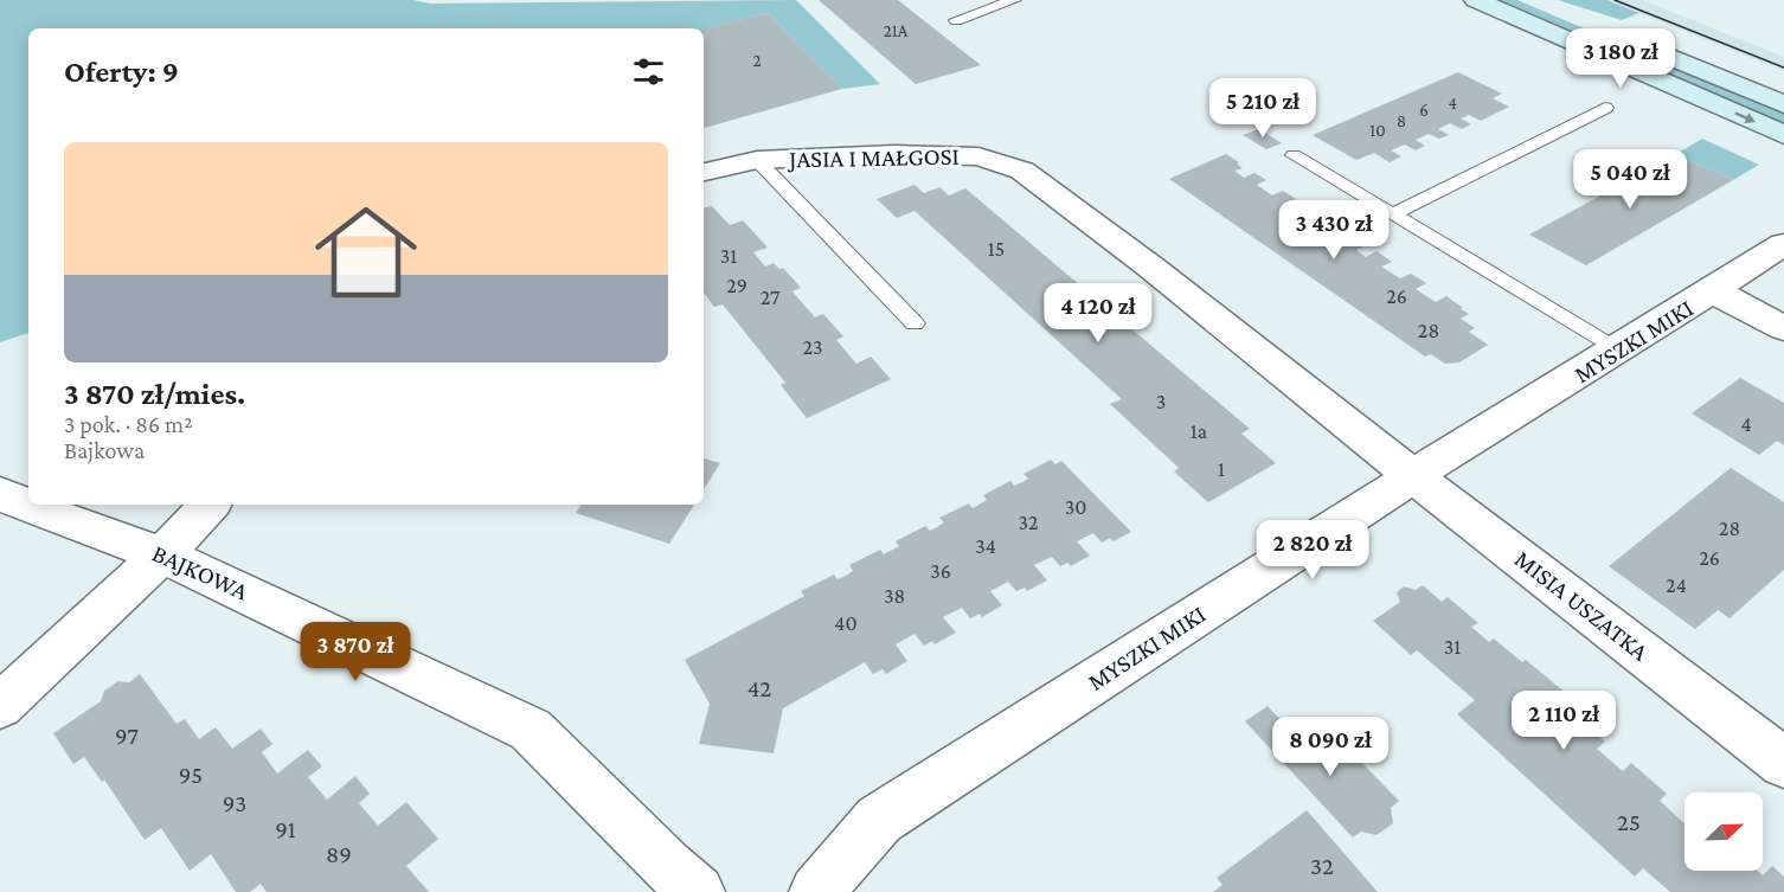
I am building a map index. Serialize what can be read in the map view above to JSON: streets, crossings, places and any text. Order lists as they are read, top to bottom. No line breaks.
{"streets":{"street":["JASIA I MAŁGOSI","MYSZKI MIKI","BAJKOWA","MISIA USZATKA"]},"crossings":[["JASIA I MAŁGOSI","MYSZKI MIKI"],["JASIA I MAŁGOSI","MISIA USZATKA"],["MYSZKI MIKI","MISIA USZATKA"]],"house_numbers":["21A","2","4","6","8","10","15","31","29","26","27","28","23","3","4","1a","1","30","32","28","34","26","36","24","38","40","31","42","97","95","93","25","91","89","32"],"north":"top right","page":{"price":["3 180 zł","5 210 zł","5 040 zł","3 430 zł","4 120 zł","2 820 zł","3 870 zł","2 110 zł","8 090 zł"],"heading":"Oferty: 9","list":[{"name":"3 870 zł/mies.","note":"3 pok. · 86 m² · Bajkowa"}]}}
